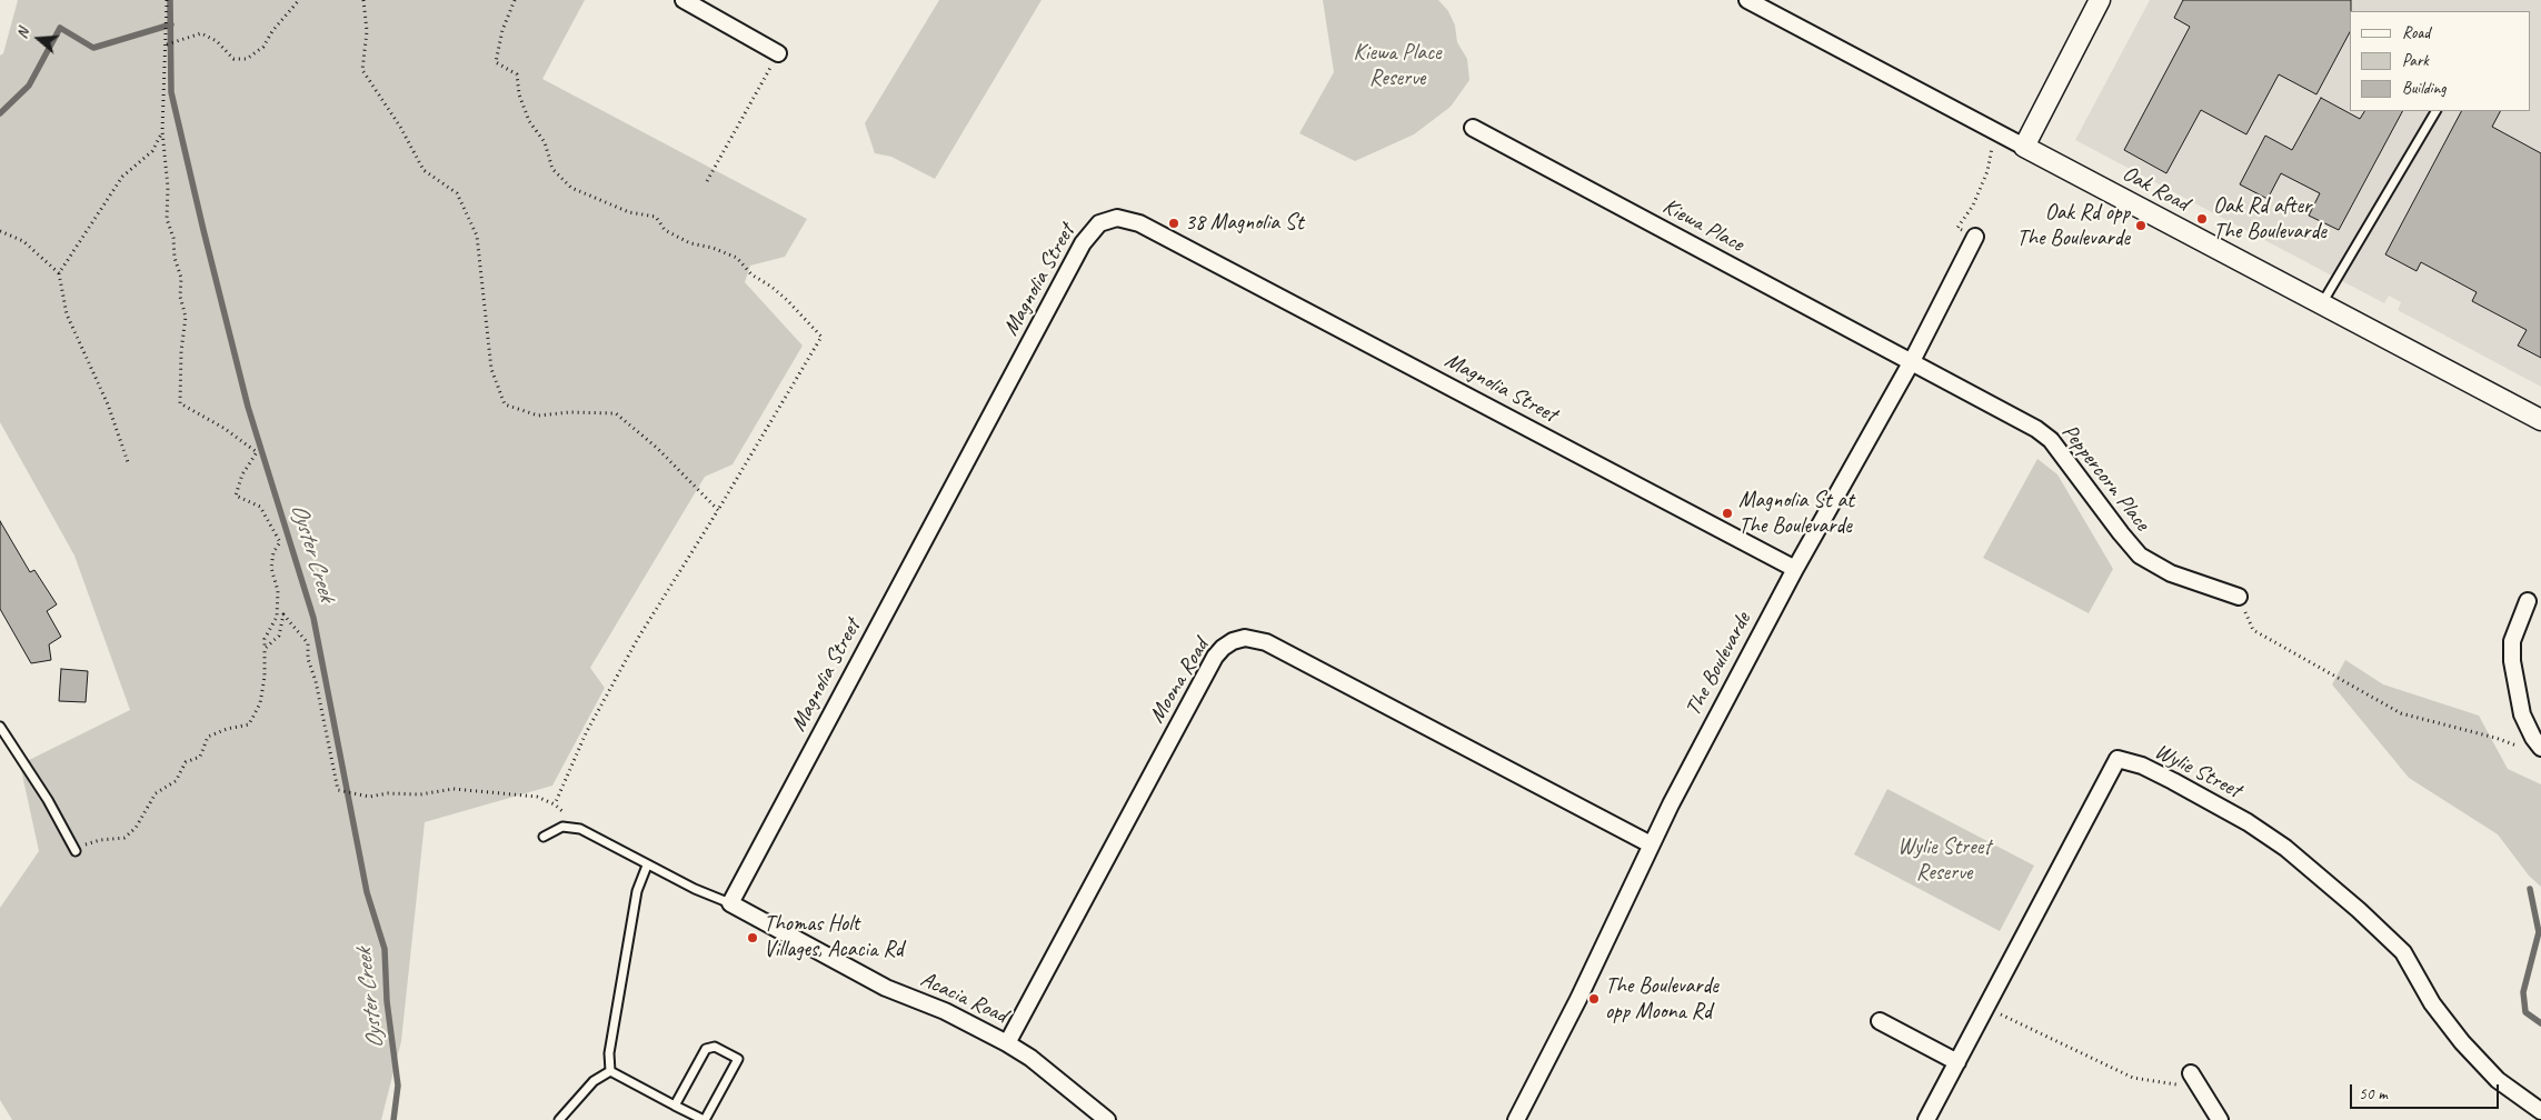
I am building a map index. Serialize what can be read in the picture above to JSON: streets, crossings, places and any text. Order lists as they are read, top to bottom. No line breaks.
{"streets":{"street":["Oak Road","Kiewa Place","Magnolia Street","Peppercorn Place","The Boulevarde","Moona Road","Wylie Street","Acacia Road"]},"crossings":[["Kiewa Place","Peppercorn Place"],["Kiewa Place","The Boulevarde"],["Magnolia Street","The Boulevarde"],["Magnolia Street","Acacia Road"],["Peppercorn Place","The Boulevarde"],["The Boulevarde","Moona Road"],["Moona Road","Acacia Road"]],"water":["Oyster Creek"],"parks":["Kiewa Place Reserve","Wylie Street Reserve"],"places":["Oak Rd after The Boulevarde","38 Magnolia St","Oak Rd opp The Boulevarde","Magnolia St at The Boulevarde","Thomas Holt Villages, Acacia Rd","The Boulevarde opp Moona Rd"],"legend":["Road","Park","Building"],"scale_bar":"50 m","north":"left"}
